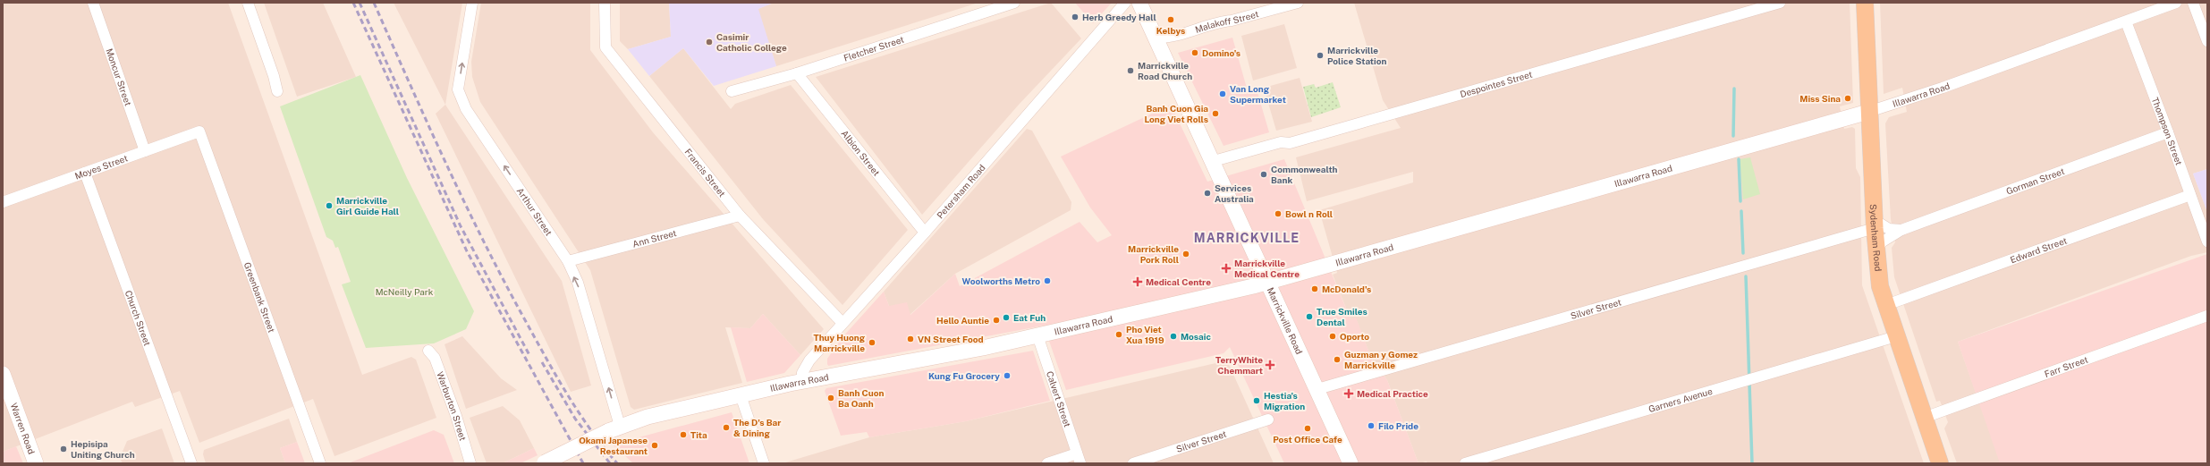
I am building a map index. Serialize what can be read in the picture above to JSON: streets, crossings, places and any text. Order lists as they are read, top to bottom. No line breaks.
{"streets":{"main road":["Illawarra Road","Sydenham Road","Marrickville Road","Warren Road"],"street":["Malakoff Street","Fletcher Street","Moncur Street","Despointes Street","Thompson Street","Albion Street","Moyes Street","Francis Street","Gorman Street","Petersham Road","Arthur Street","Ann Street","Edward Street","Greenbank Street","Silver Street","Church Street","Farr Street","Calvert Street","Garners Avenue","Warburton Street"]},"crossings":[["Malakoff Street","Marrickville Road"],["Fletcher Street","Albion Street"],["Moncur Street","Moyes Street"],["Despointes Street","Marrickville Road"],["Illawarra Road","Thompson Street"],["Illawarra Road","Petersham Road"],["Illawarra Road","Arthur Street"],["Illawarra Road","Sydenham Road"],["Illawarra Road","Marrickville Road"],["Illawarra Road","Calvert Street"],["Thompson Street","Gorman Street"],["Thompson Street","Edward Street"],["Albion Street","Petersham Road"],["Moyes Street","Greenbank Street"],["Moyes Street","Church Street"],["Francis Street","Petersham Road"],["Francis Street","Ann Street"],["Gorman Street","Sydenham Road"],["Arthur Street","Ann Street"],["Sydenham Road","Edward Street"],["Sydenham Road","Silver Street"],["Sydenham Road","Farr Street"],["Sydenham Road","Garners Avenue"],["Silver Street","Marrickville Road"]],"one_way":["Arthur Street"],"districts":["MARRICKVILLE"],"parks":["McNeilly Park"],"places":{"other":["Herb Greedy Hall","Kelbys","Casimir Catholic College","Domino's","Marrickville Police Station","Marrickville Road Church","Van Long Supermarket","Miss Sina","Banh Cuon Gia Long Viet Rolls","Commonwealth Bank","Services Australia","Marrickville Girl Guide Hall","Bowl n Roll","Marrickville Pork Roll","Woolworths Metro","McDonald's","True Smiles Dental","Eat Fuh","Hello Auntie","Pho Viet Xua 1919","Mosaic","Oporto","VN Street Food","Thuy Huong Marrickville","Guzman y Gomez Marrickville","Kung Fu Grocery","Banh Cuon Ba Oanh","Hestia's Migration","Filo Pride","The D's Bar & Dining","Post Office Cafe","Tita","Okami Japanese Restaurant","Hepisipa Uniting Church"],"health":["Marrickville Medical Centre","Medical Centre","TerryWhite Chemmart","Medical Practice"]}}
